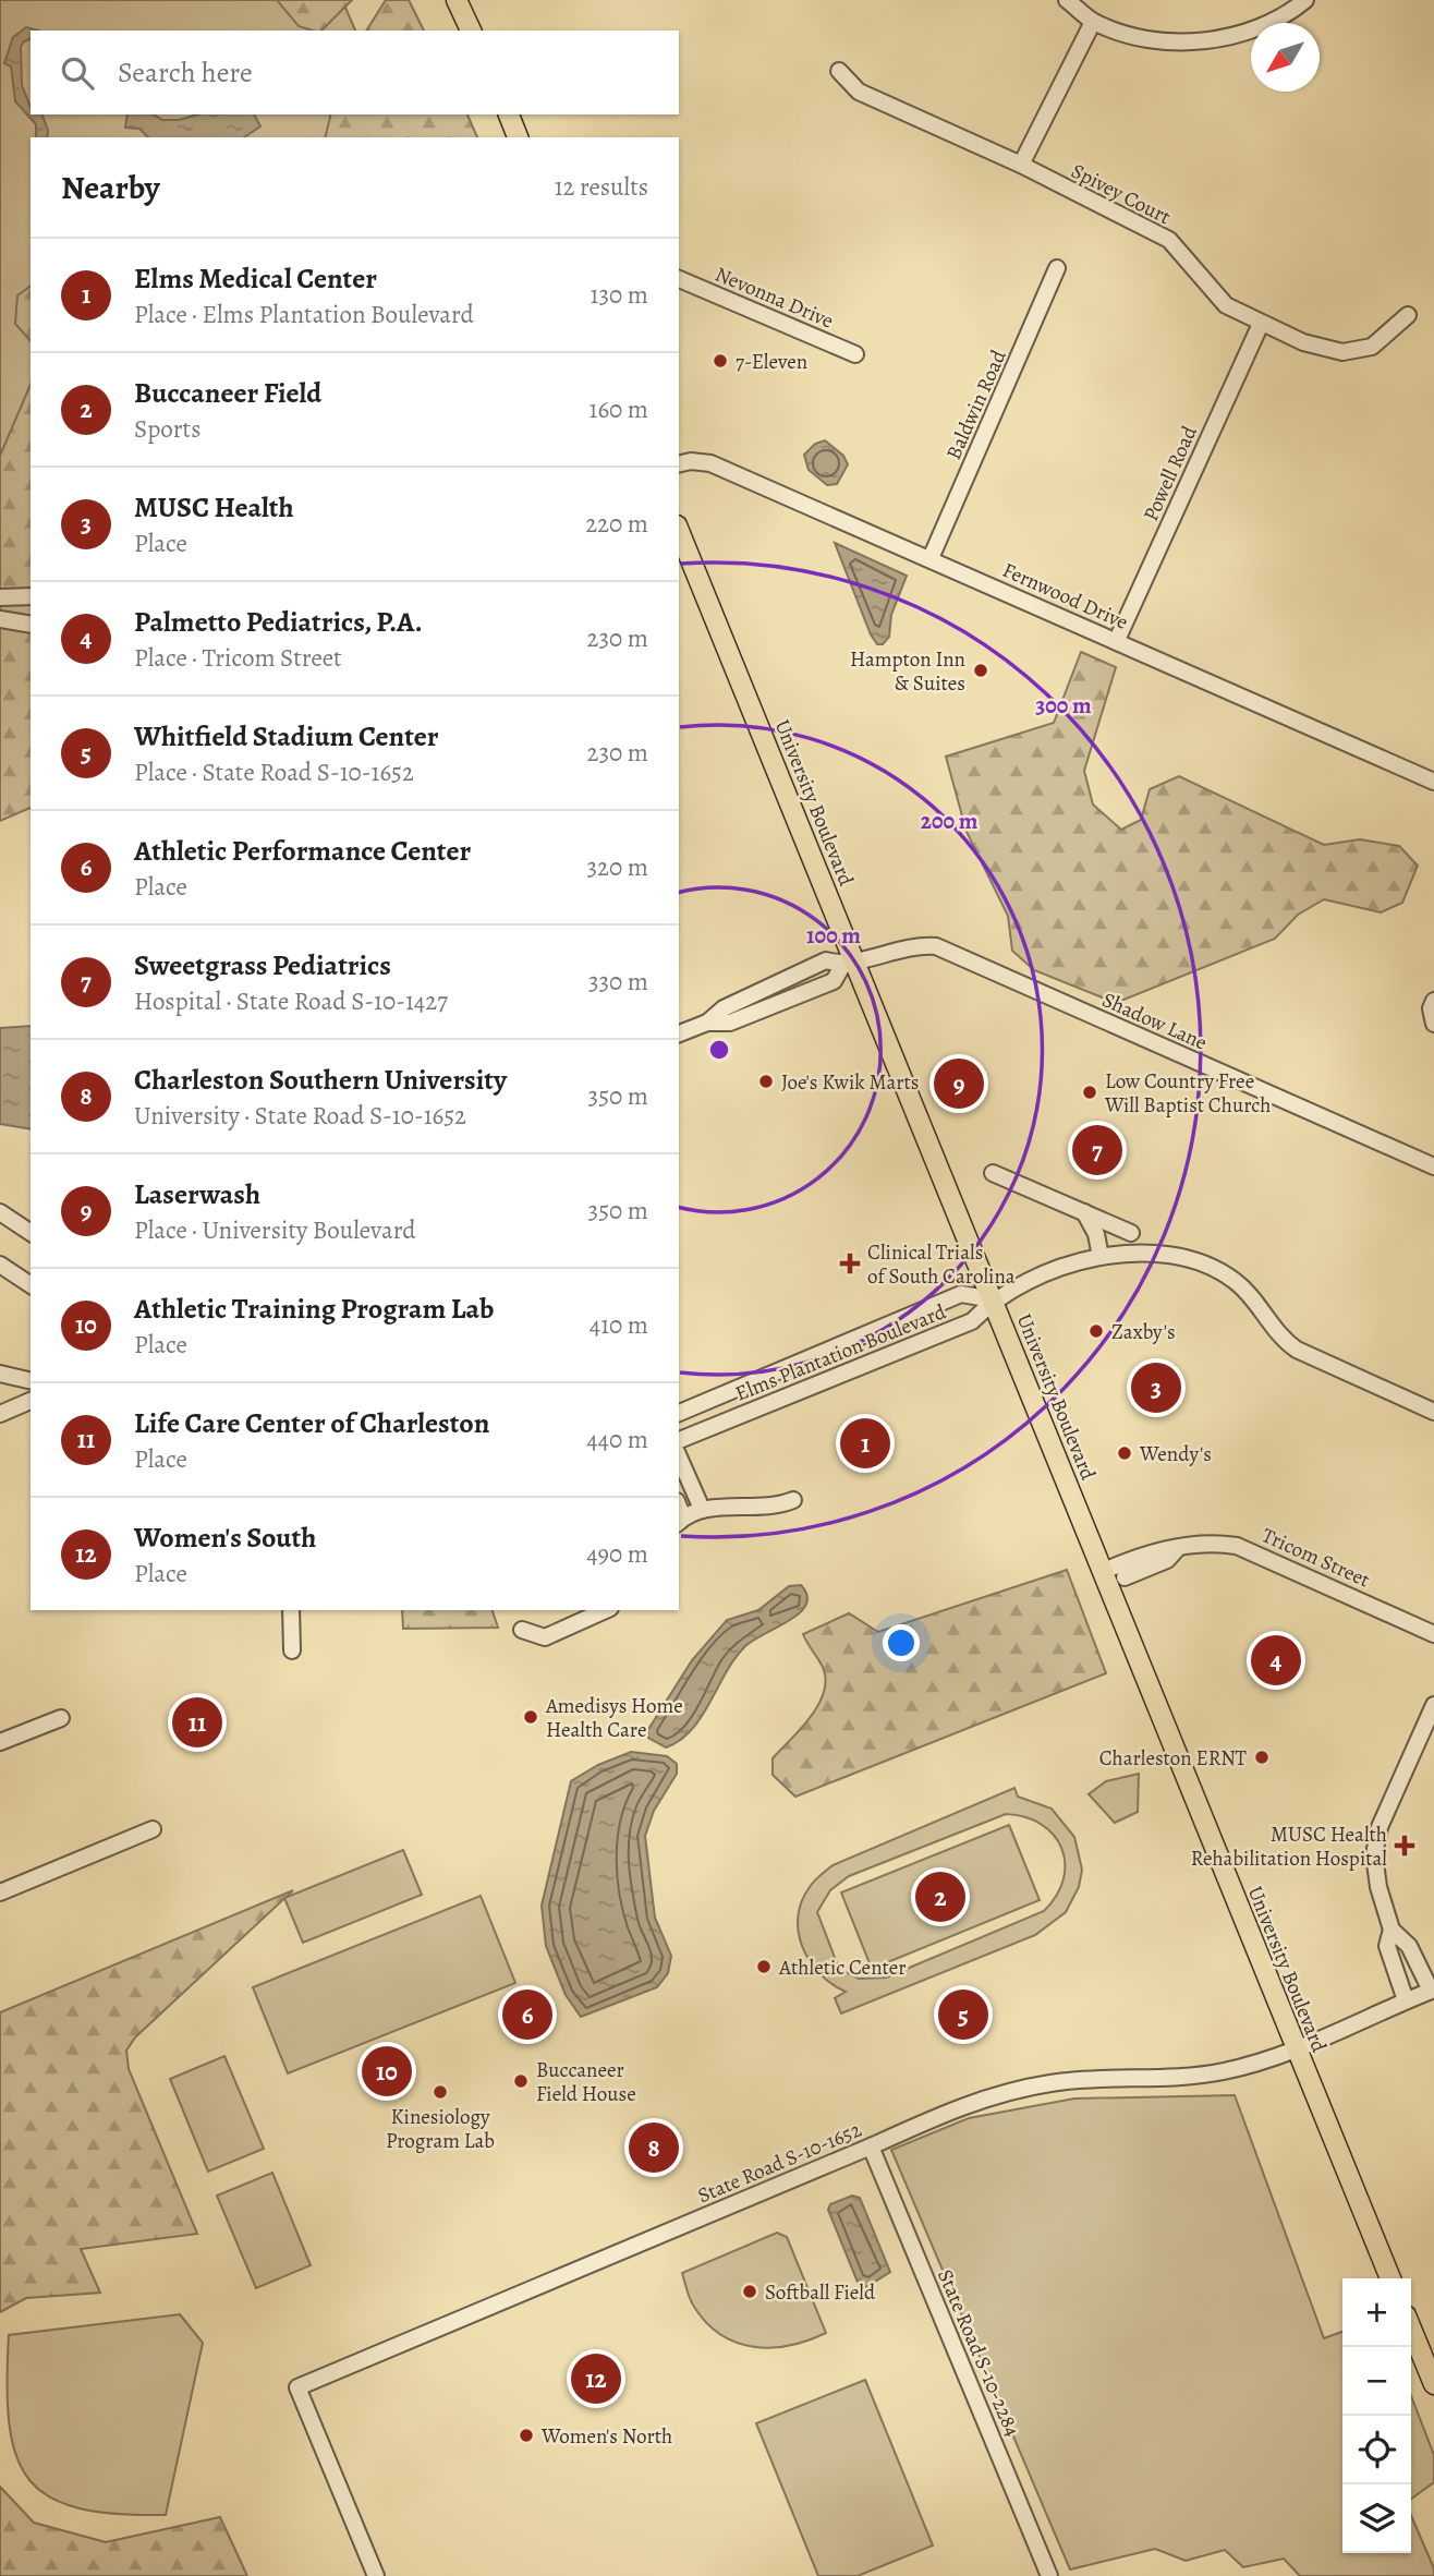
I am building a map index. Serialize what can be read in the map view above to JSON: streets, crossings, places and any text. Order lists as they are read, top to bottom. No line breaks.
{"streets":{"main road":["University Boulevard"],"street":["Spivey Court","Nevonna Drive","Baldwin Road","Powell Road","Fernwood Drive","Shadow Lane","Elms Plantation Boulevard","Tricom Street","State Road S-10-1652","State Road S-10-2284"]},"crossings":[["Spivey Court","Powell Road"],["Baldwin Road","Fernwood Drive"],["Powell Road","Fernwood Drive"],["University Boulevard","Shadow Lane"],["University Boulevard","Elms Plantation Boulevard"],["University Boulevard","Tricom Street"],["University Boulevard","State Road S-10-1652"],["State Road S-10-1652","State Road S-10-2284"]],"places":{"other":["7-Eleven","Hampton Inn & Suites","Joe's Kwik Marts","Low Country Free Will Baptist Church","Zaxby's","Wendy's","Amedisys Home Health Care","Charleston ERNT","Athletic Center","Buccaneer Field House","Kinesiology Program Lab","Softball Field","Women's North"],"health":["Clinical Trials of South Carolina","MUSC Health Rehabilitation Hospital"]},"north":"bottom left","page":{"search":"Search here","heading":["Nearby","12 results"],"list":[{"mark":"1","name":"Elms Medical Center","note":"Place · Elms Plantation Boulevard","value":"130 m"},{"mark":"2","name":"Buccaneer Field","note":"Sports","value":"160 m"},{"mark":"3","name":"MUSC Health","note":"Place","value":"220 m"},{"mark":"4","name":"Palmetto Pediatrics, P.A.","note":"Place · Tricom Street","value":"230 m"},{"mark":"5","name":"Whitfield Stadium Center","note":"Place · State Road S-10-1652","value":"230 m"},{"mark":"6","name":"Athletic Performance Center","note":"Place","value":"320 m"},{"mark":"7","name":"Sweetgrass Pediatrics","note":"Hospital · State Road S-10-1427","value":"330 m"},{"mark":"8","name":"Charleston Southern University","note":"University · State Road S-10-1652","value":"350 m"},{"mark":"9","name":"Laserwash","note":"Place · University Boulevard","value":"350 m"},{"mark":"10","name":"Athletic Training Program Lab","note":"Place","value":"410 m"},{"mark":"11","name":"Life Care Center of Charleston","note":"Place","value":"440 m"},{"mark":"12","name":"Women's South","note":"Place","value":"490 m"}],"pins":["9","7","3","1","4","11","2","5","6","10","8","12"],"map_buttons":["+","−"]},"rings":["300 m","200 m","100 m"]}
